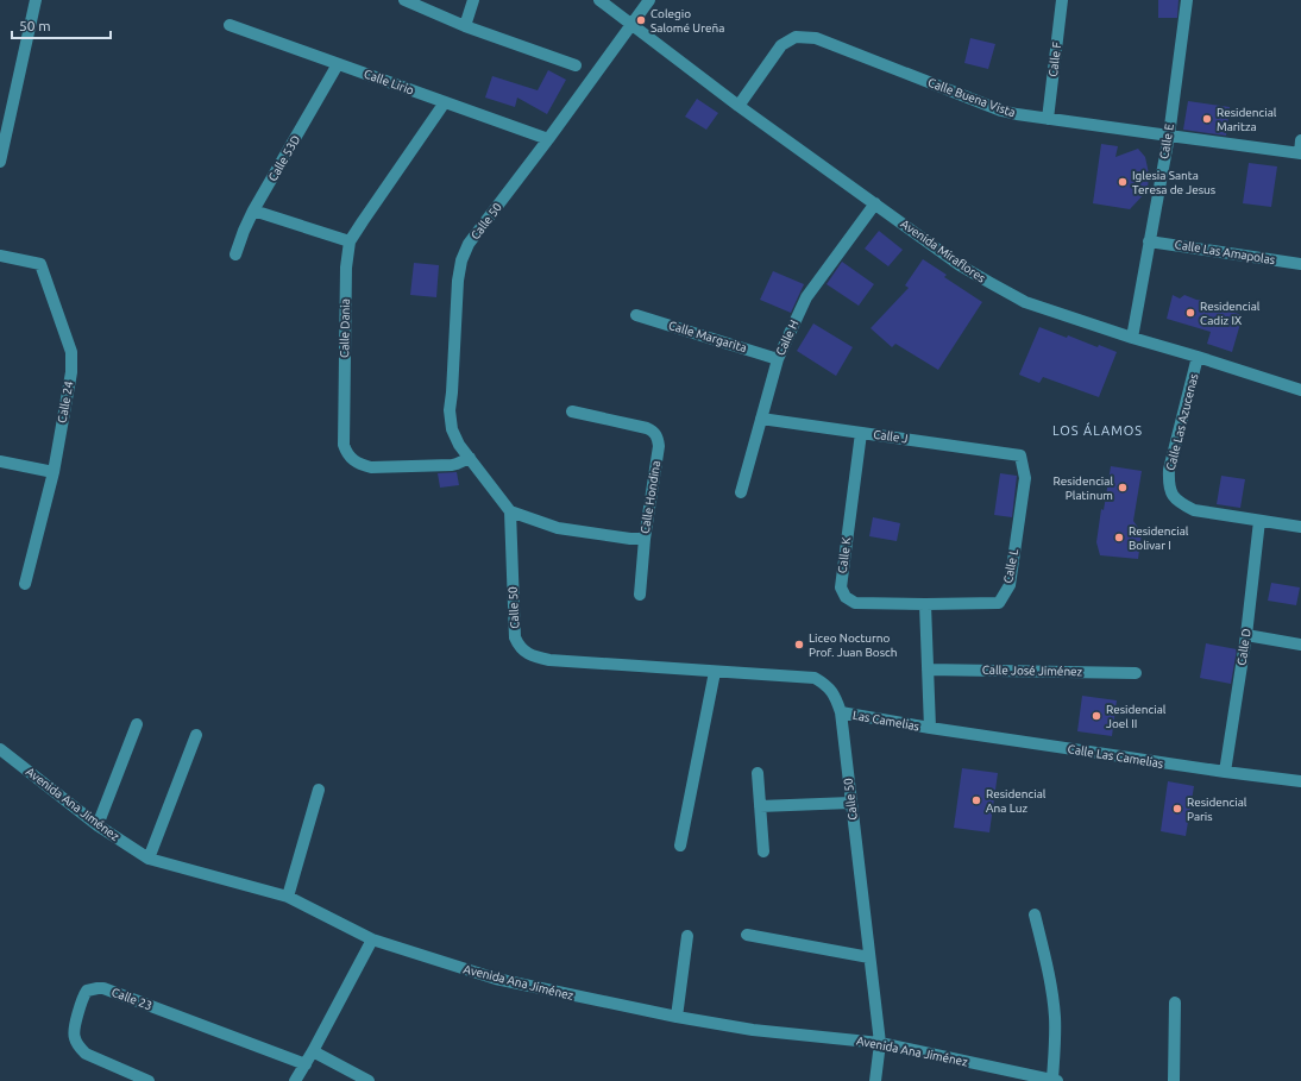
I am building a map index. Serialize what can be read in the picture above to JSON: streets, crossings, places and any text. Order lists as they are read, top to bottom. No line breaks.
{"streets":{"street":["Calle F","Calle Lirio","Calle Buena Vista","Calle E","Calle 53D","Calle 50","Avenida Miraflores","Calle Las Amapolas","Calle Dania","Calle Margarita","Calle H","Calle 24","Calle Las Azucenas","Calle J","Calle Hondina","Calle K","Calle L","Calle D","Calle José Jiménez","Las Camelias","Calle Las Camelias","Avenida Ana Jiménez","Calle 23"]},"crossings":[["Calle F","Calle Buena Vista"],["Calle Lirio","Calle 53D"],["Calle Lirio","Calle 50"],["Calle Lirio","Calle Dania"],["Calle Buena Vista","Calle E"],["Calle Buena Vista","Avenida Miraflores"],["Calle E","Avenida Miraflores"],["Calle E","Calle Las Amapolas"],["Calle 50","Avenida Miraflores"],["Calle 50","Calle Dania"],["Calle 50","Calle Hondina"],["Calle 50","Las Camelias"],["Calle 50","Avenida Ana Jiménez"],["Avenida Miraflores","Calle H"],["Avenida Miraflores","Calle Las Azucenas"],["Calle Margarita","Calle H"],["Calle H","Calle J"],["Calle Las Azucenas","Calle D"],["Calle J","Calle K"],["Calle J","Calle L"],["Calle K","Calle L"],["Calle D","Calle Las Camelias"],["Las Camelias","Calle Las Camelias"]],"districts":["LOS ÁLAMOS"],"places":["Colegio Salomé Ureña","Residencial Maritza","Iglesia Santa Teresa de Jesus","Residencial Cadiz IX","Residencial Platinum","Residencial Bolivar I","Liceo Nocturno Prof. Juan Bosch","Residencial Joel II","Residencial Ana Luz","Residencial Paris"],"scale_bar":"50 m"}
